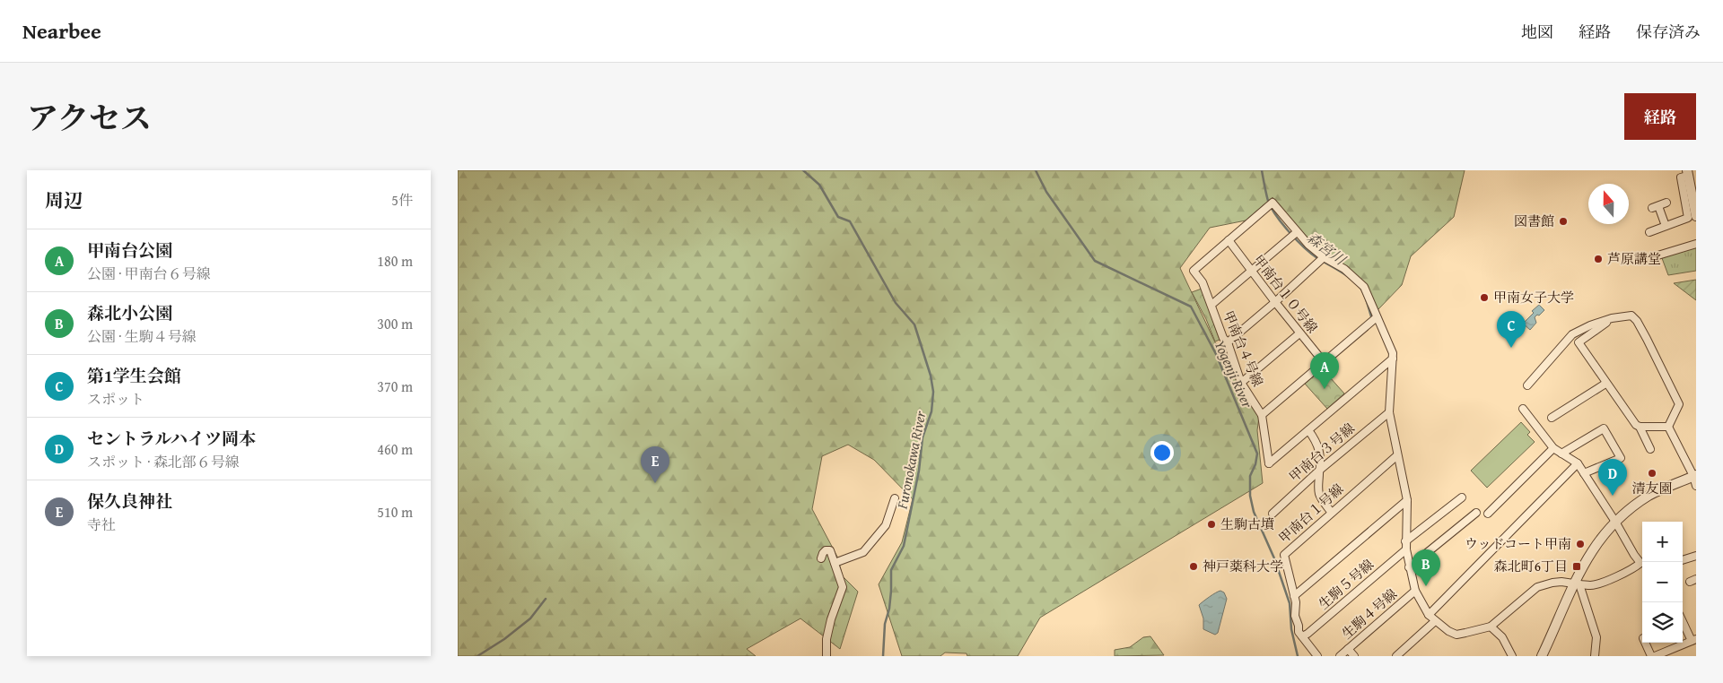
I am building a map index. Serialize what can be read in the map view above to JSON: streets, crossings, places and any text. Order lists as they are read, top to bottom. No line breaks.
{"streets":{"street":["甲南台１０号線","甲南台４号線","甲南台３号線","甲南台１号線","生駒５号線","生駒４号線"]},"crossings":[["甲南台１０号線","甲南台４号線"]],"water":["森宮川","Yogenji River","Furonokawa River"],"places":{"other":["図書館","芦原講堂","甲南女子大学","清友園","生駒古墳","ウッドコート甲南","神戸薬科大学"],"transit":["森北町6丁目"]},"north":"top","page":{"header":"Nearbee","nav":["地図","経路","保存済み"],"title":"アクセス","buttons":"経路","heading":["周辺","5件"],"list":[{"mark":"A","name":"甲南台公園","note":"公園 · 甲南台６号線","value":"180 m"},{"mark":"B","name":"森北小公園","note":"公園 · 生駒４号線","value":"300 m"},{"mark":"C","name":"第1学生会館","note":"スポット","value":"370 m"},{"mark":"D","name":"セントラルハイツ岡本","note":"スポット · 森北部６号線","value":"460 m"},{"mark":"E","name":"保久良神社","note":"寺社","value":"510 m"}],"pins":["C","A","E","D","B"],"map_buttons":["+","−"]}}
